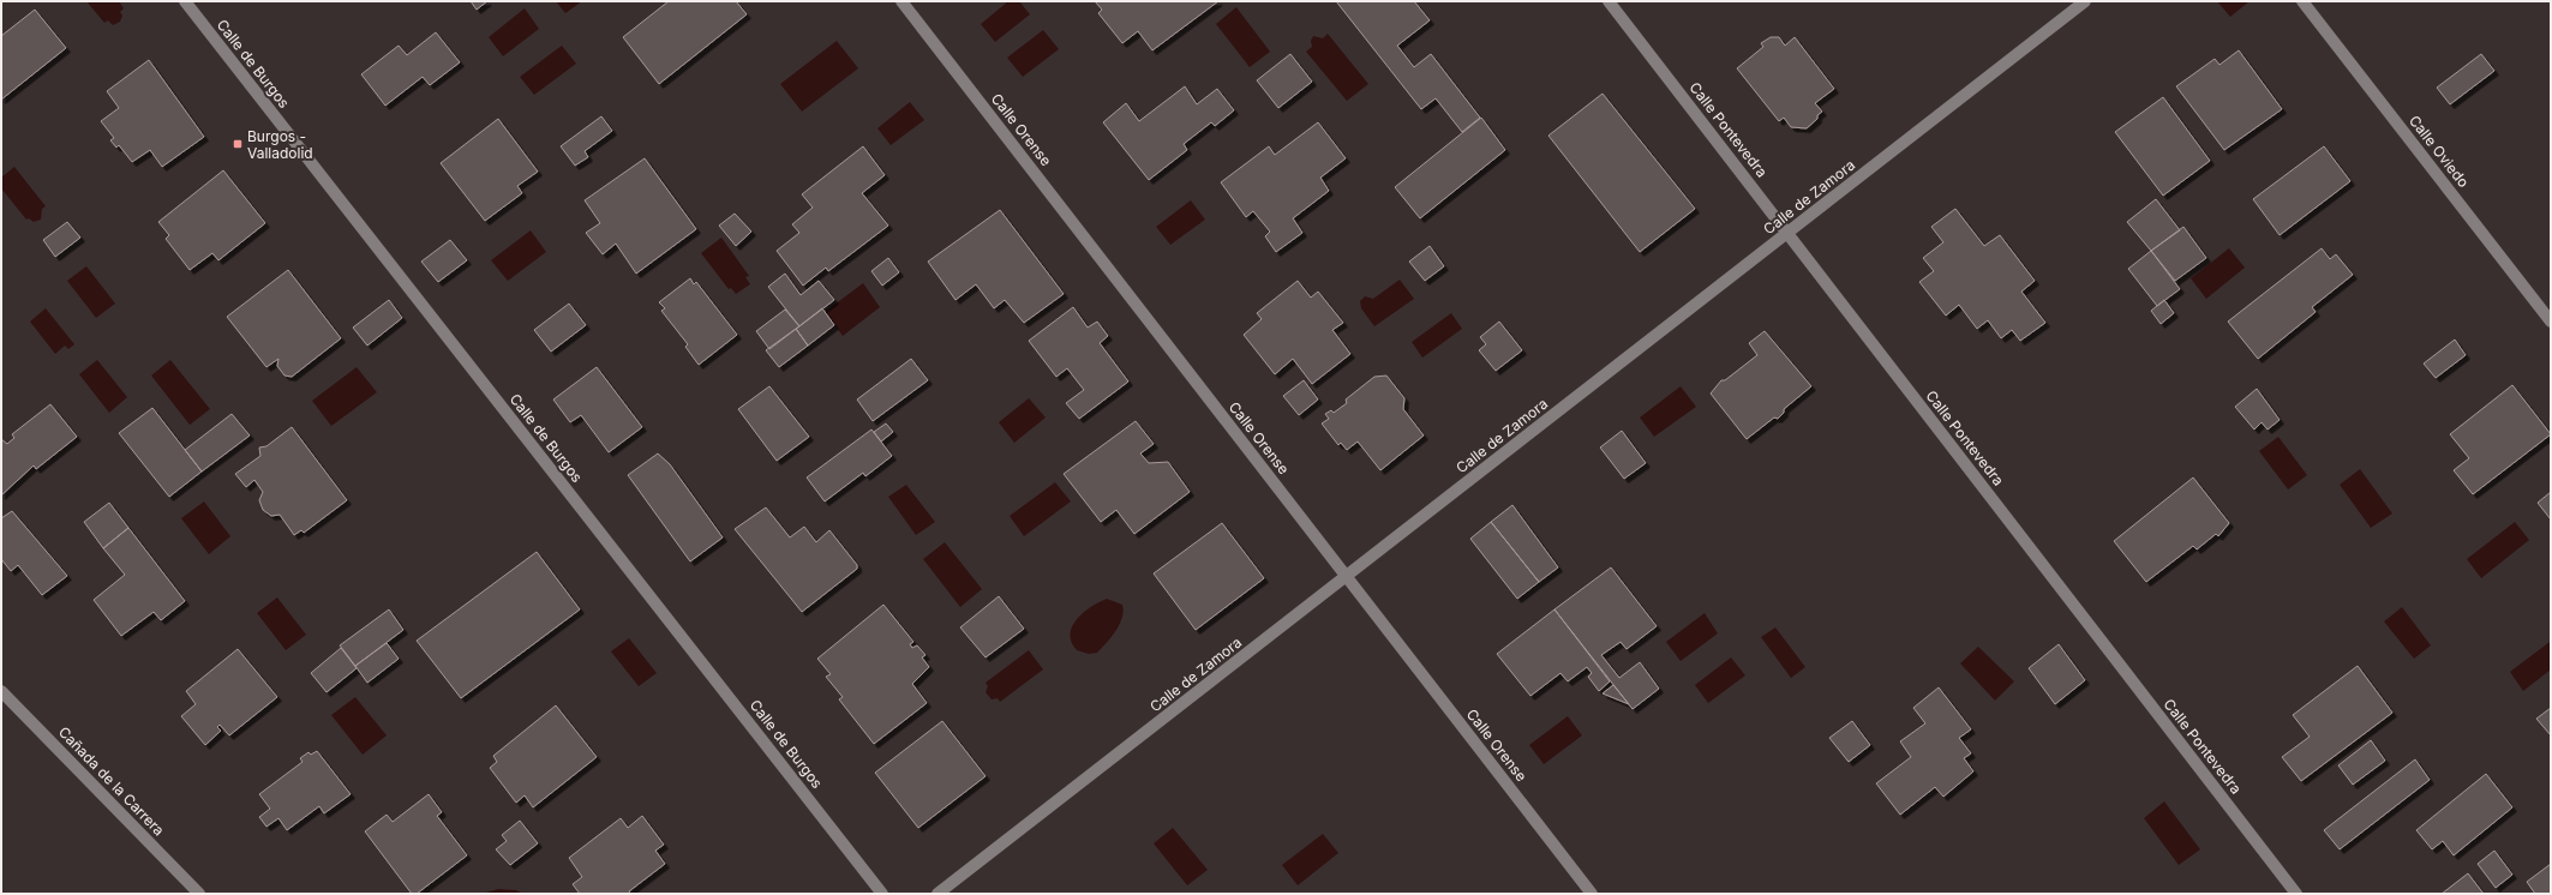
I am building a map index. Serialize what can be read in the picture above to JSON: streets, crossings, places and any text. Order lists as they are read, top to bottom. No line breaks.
{"streets":{"street":["Calle de Burgos","Calle Orense","Calle Pontevedra","Calle Oviedo","Calle de Zamora","Cañada de la Carrera"]},"crossings":[["Calle Orense","Calle de Zamora"],["Calle Pontevedra","Calle de Zamora"]],"places":{"transit":["Burgos - Valladolid"]}}
